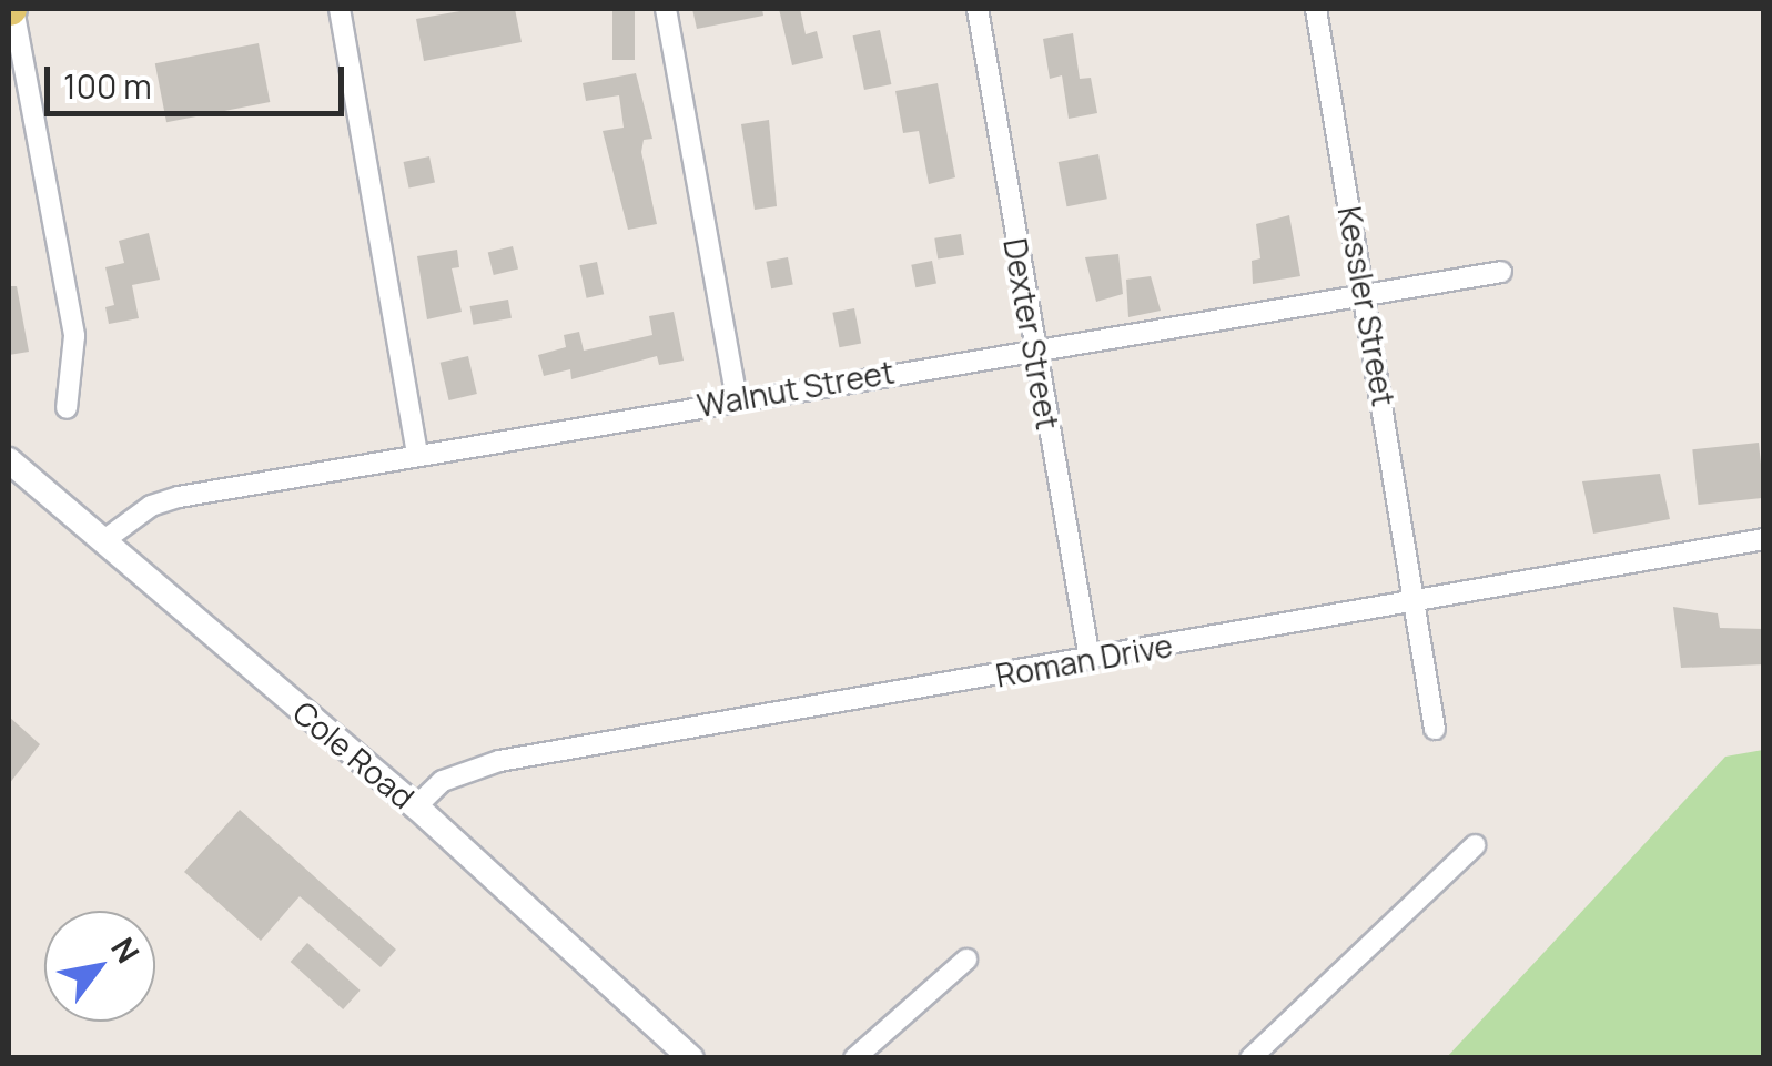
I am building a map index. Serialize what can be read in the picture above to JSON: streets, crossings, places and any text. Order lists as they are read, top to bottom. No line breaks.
{"streets":{"street":["Kessler Street","Dexter Street","Walnut Street","Roman Drive","Cole Road"]},"crossings":[["Kessler Street","Walnut Street"],["Kessler Street","Roman Drive"],["Dexter Street","Walnut Street"],["Dexter Street","Roman Drive"],["Walnut Street","Cole Road"],["Roman Drive","Cole Road"]],"scale_bar":"100 m","north":"top right"}
